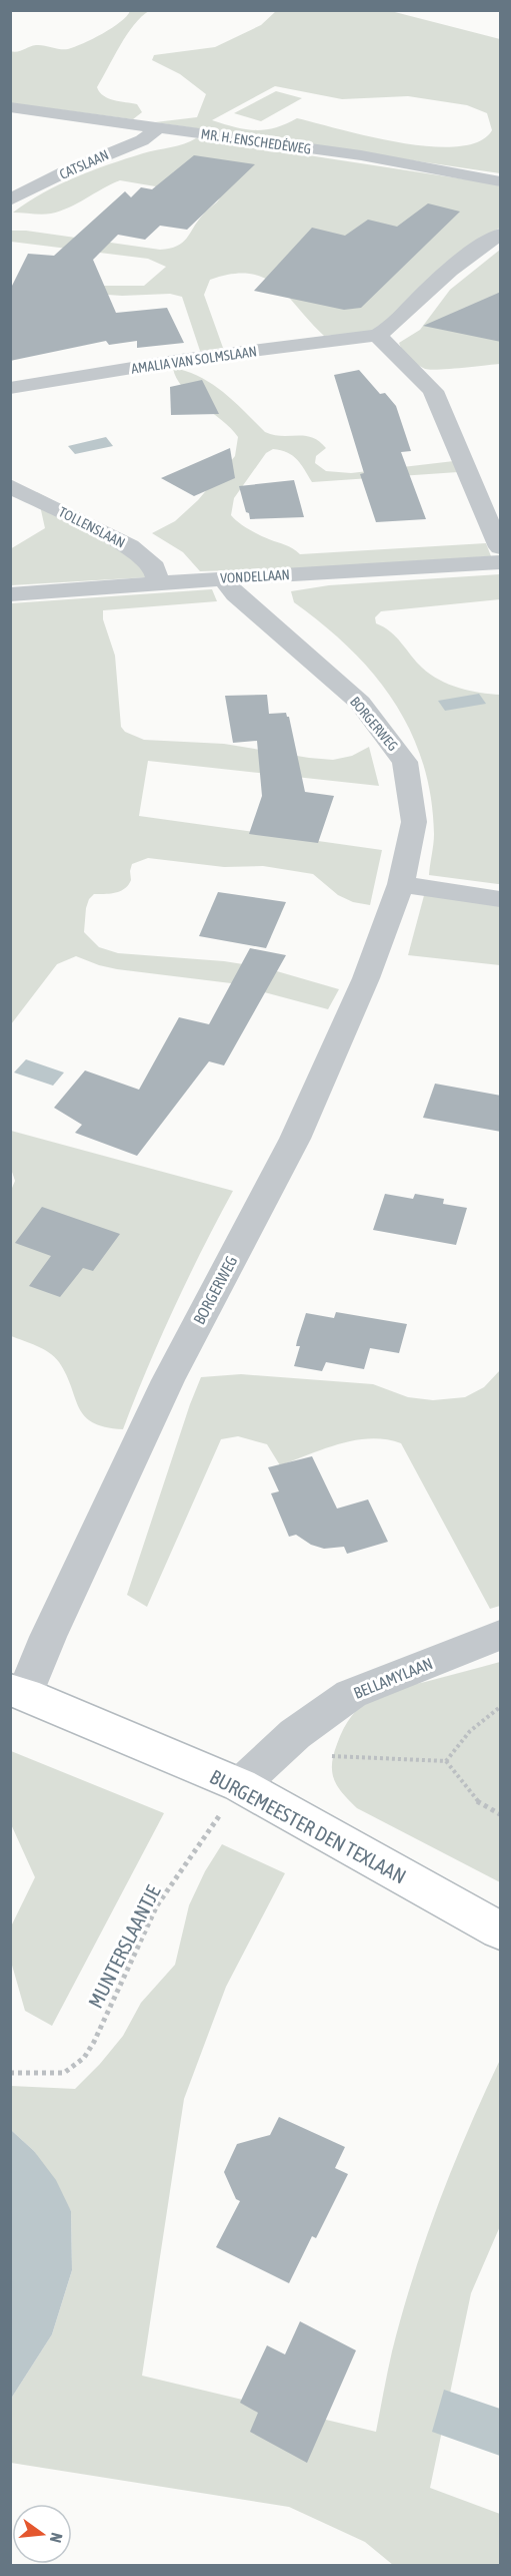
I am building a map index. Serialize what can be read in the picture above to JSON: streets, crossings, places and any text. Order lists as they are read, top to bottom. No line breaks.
{"streets":{"street":["MR. H. ENSCHEDÉWEG","CATSLAAN","AMALIA VAN SOLMSLAAN","TOLLENSLAAN","VONDELLAAN","BORGERWEG","BELLAMYLAAN","BURGEMEESTER DEN TEXLAAN"],"path":["MUNTERSLAANTJE"]},"crossings":[["MR. H. ENSCHEDÉWEG","CATSLAAN"],["TOLLENSLAAN","VONDELLAAN"],["VONDELLAAN","BORGERWEG"],["BORGERWEG","BURGEMEESTER DEN TEXLAAN"],["BELLAMYLAAN","BURGEMEESTER DEN TEXLAAN"],["BELLAMYLAAN","MUNTERSLAANTJE"],["BURGEMEESTER DEN TEXLAAN","MUNTERSLAANTJE"]],"north":"right"}
